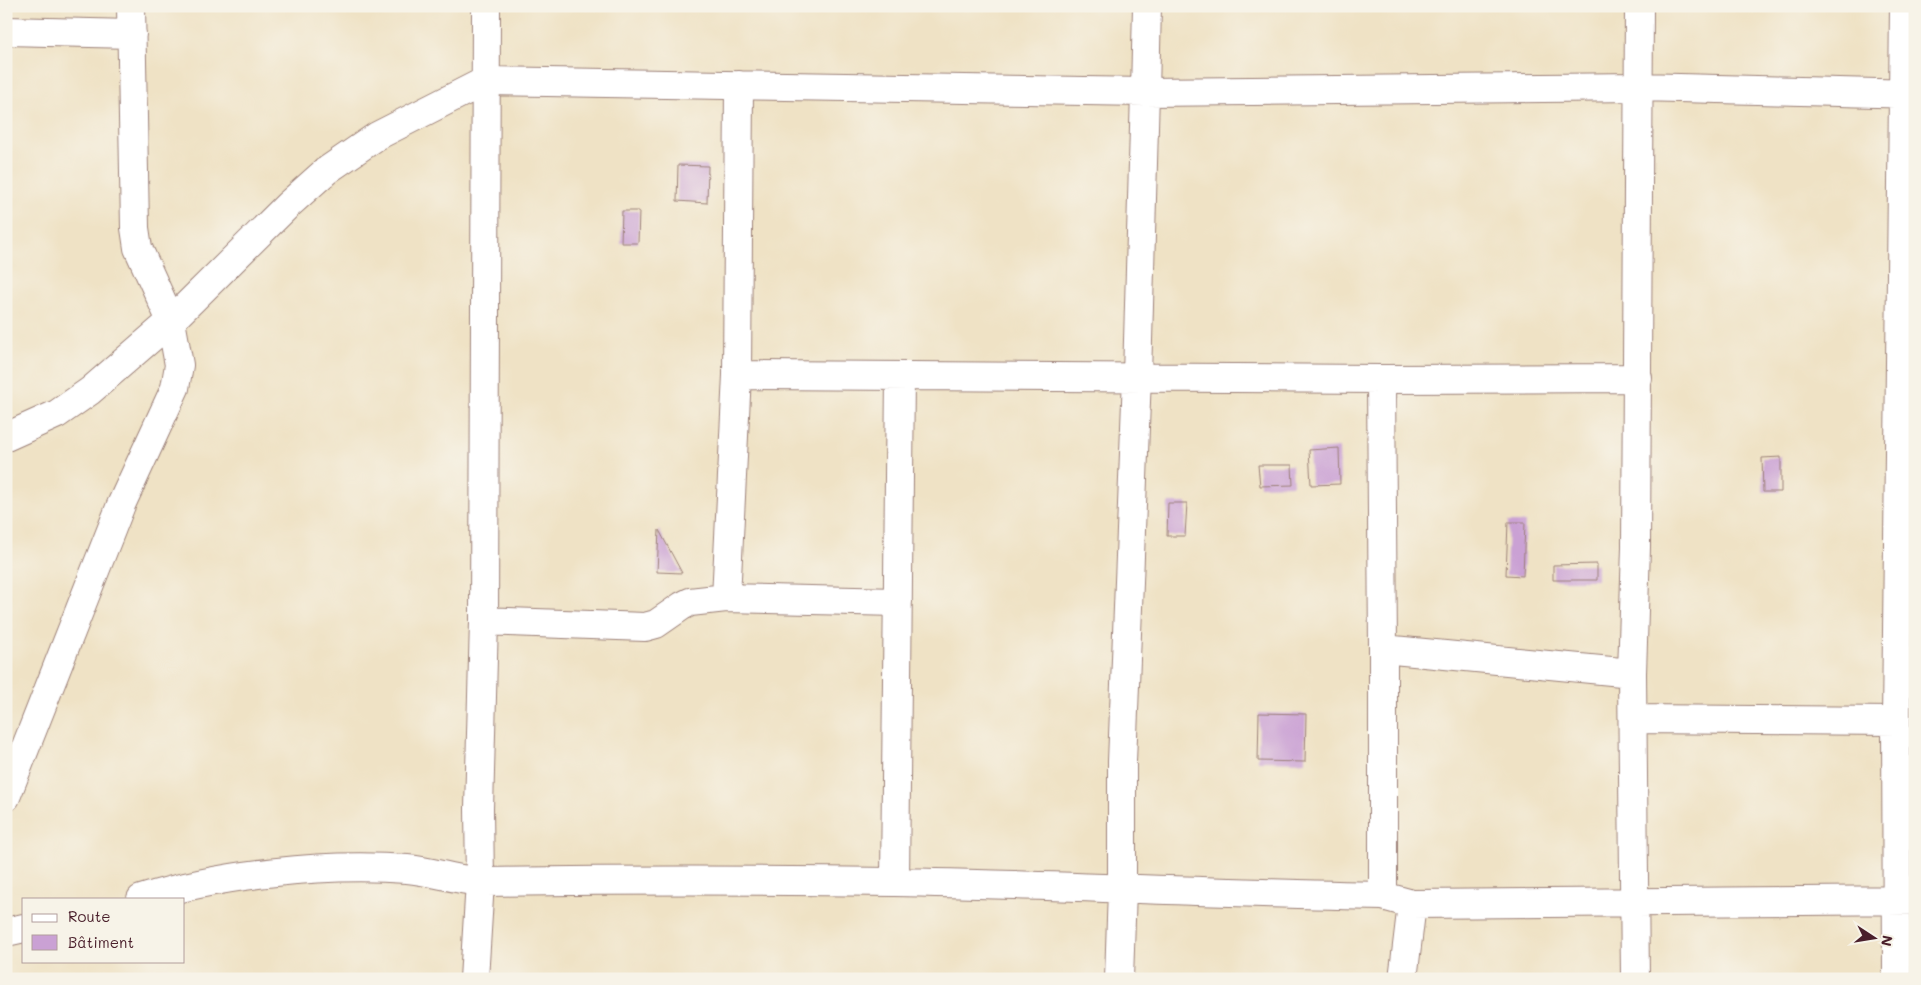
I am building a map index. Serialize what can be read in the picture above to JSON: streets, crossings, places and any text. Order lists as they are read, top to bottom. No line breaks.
{"legend":["Route","Bâtiment"],"north":"right"}
